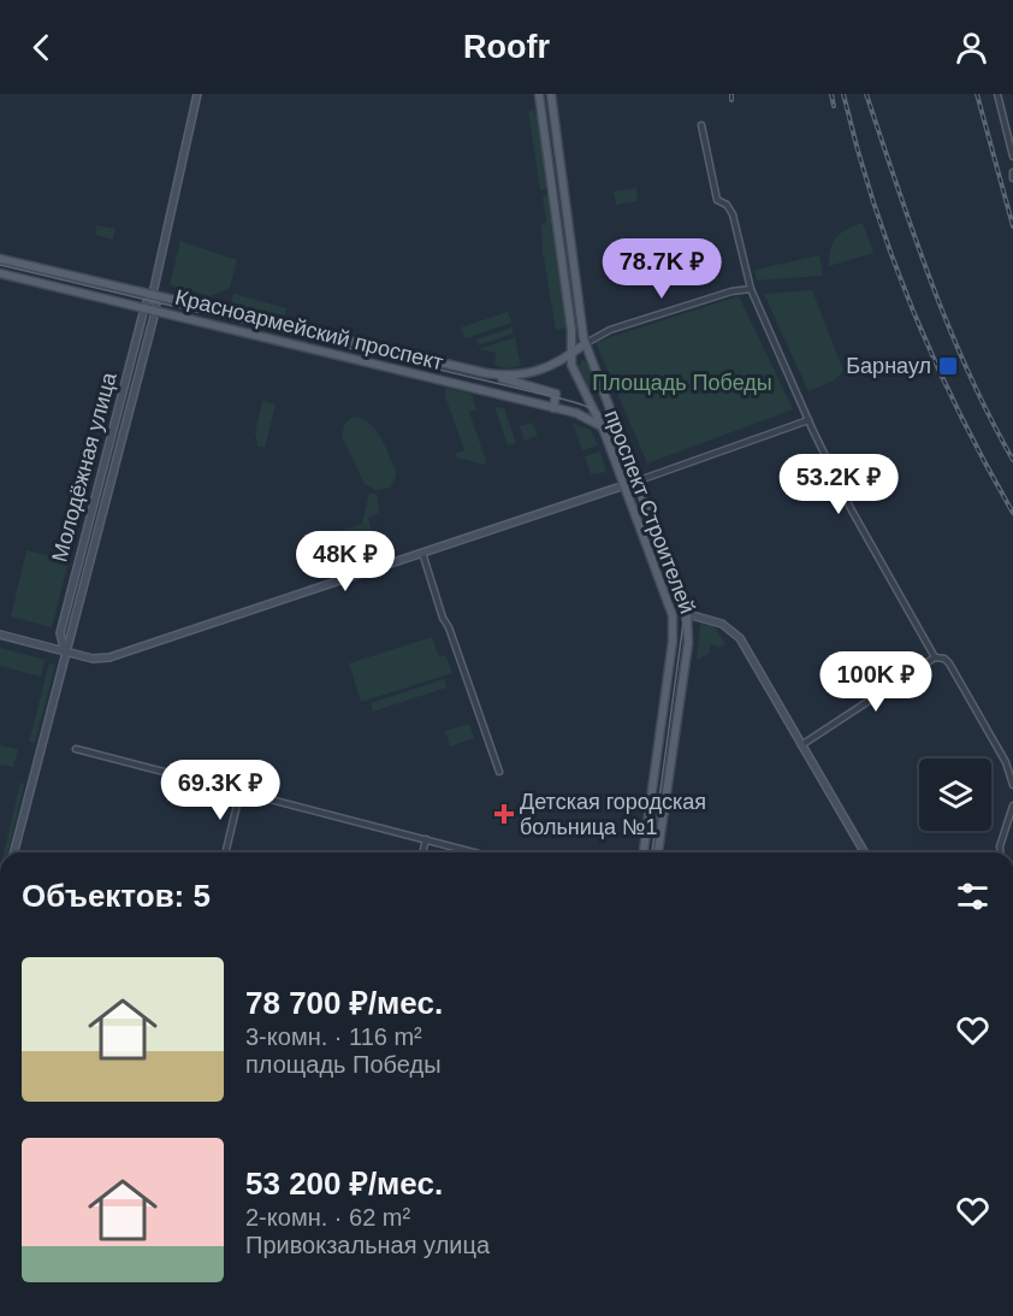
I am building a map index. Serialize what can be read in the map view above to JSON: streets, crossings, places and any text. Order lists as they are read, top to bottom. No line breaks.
{"streets":{"main road":["Красноармейский проспект","проспект Строителей"],"street":["Молодёжная улица"]},"crossings":[["Красноармейский проспект","Молодёжная улица"],["Красноармейский проспект","проспект Строителей"]],"parks":["Площадь Победы"],"places":{"transit":["Барнаул"],"health":["Детская городская больница №1"]},"page":{"header":"Roofr","price":["78.7K ₽","53.2K ₽","48K ₽","100K ₽","69.3K ₽"],"heading":"Объектов: 5","list":[{"name":"78 700 ₽/мес.","note":"3-комн. · 116 m² · площадь Победы"},{"name":"53 200 ₽/мес.","note":"2-комн. · 62 m² · Привокзальная улица"}]}}
